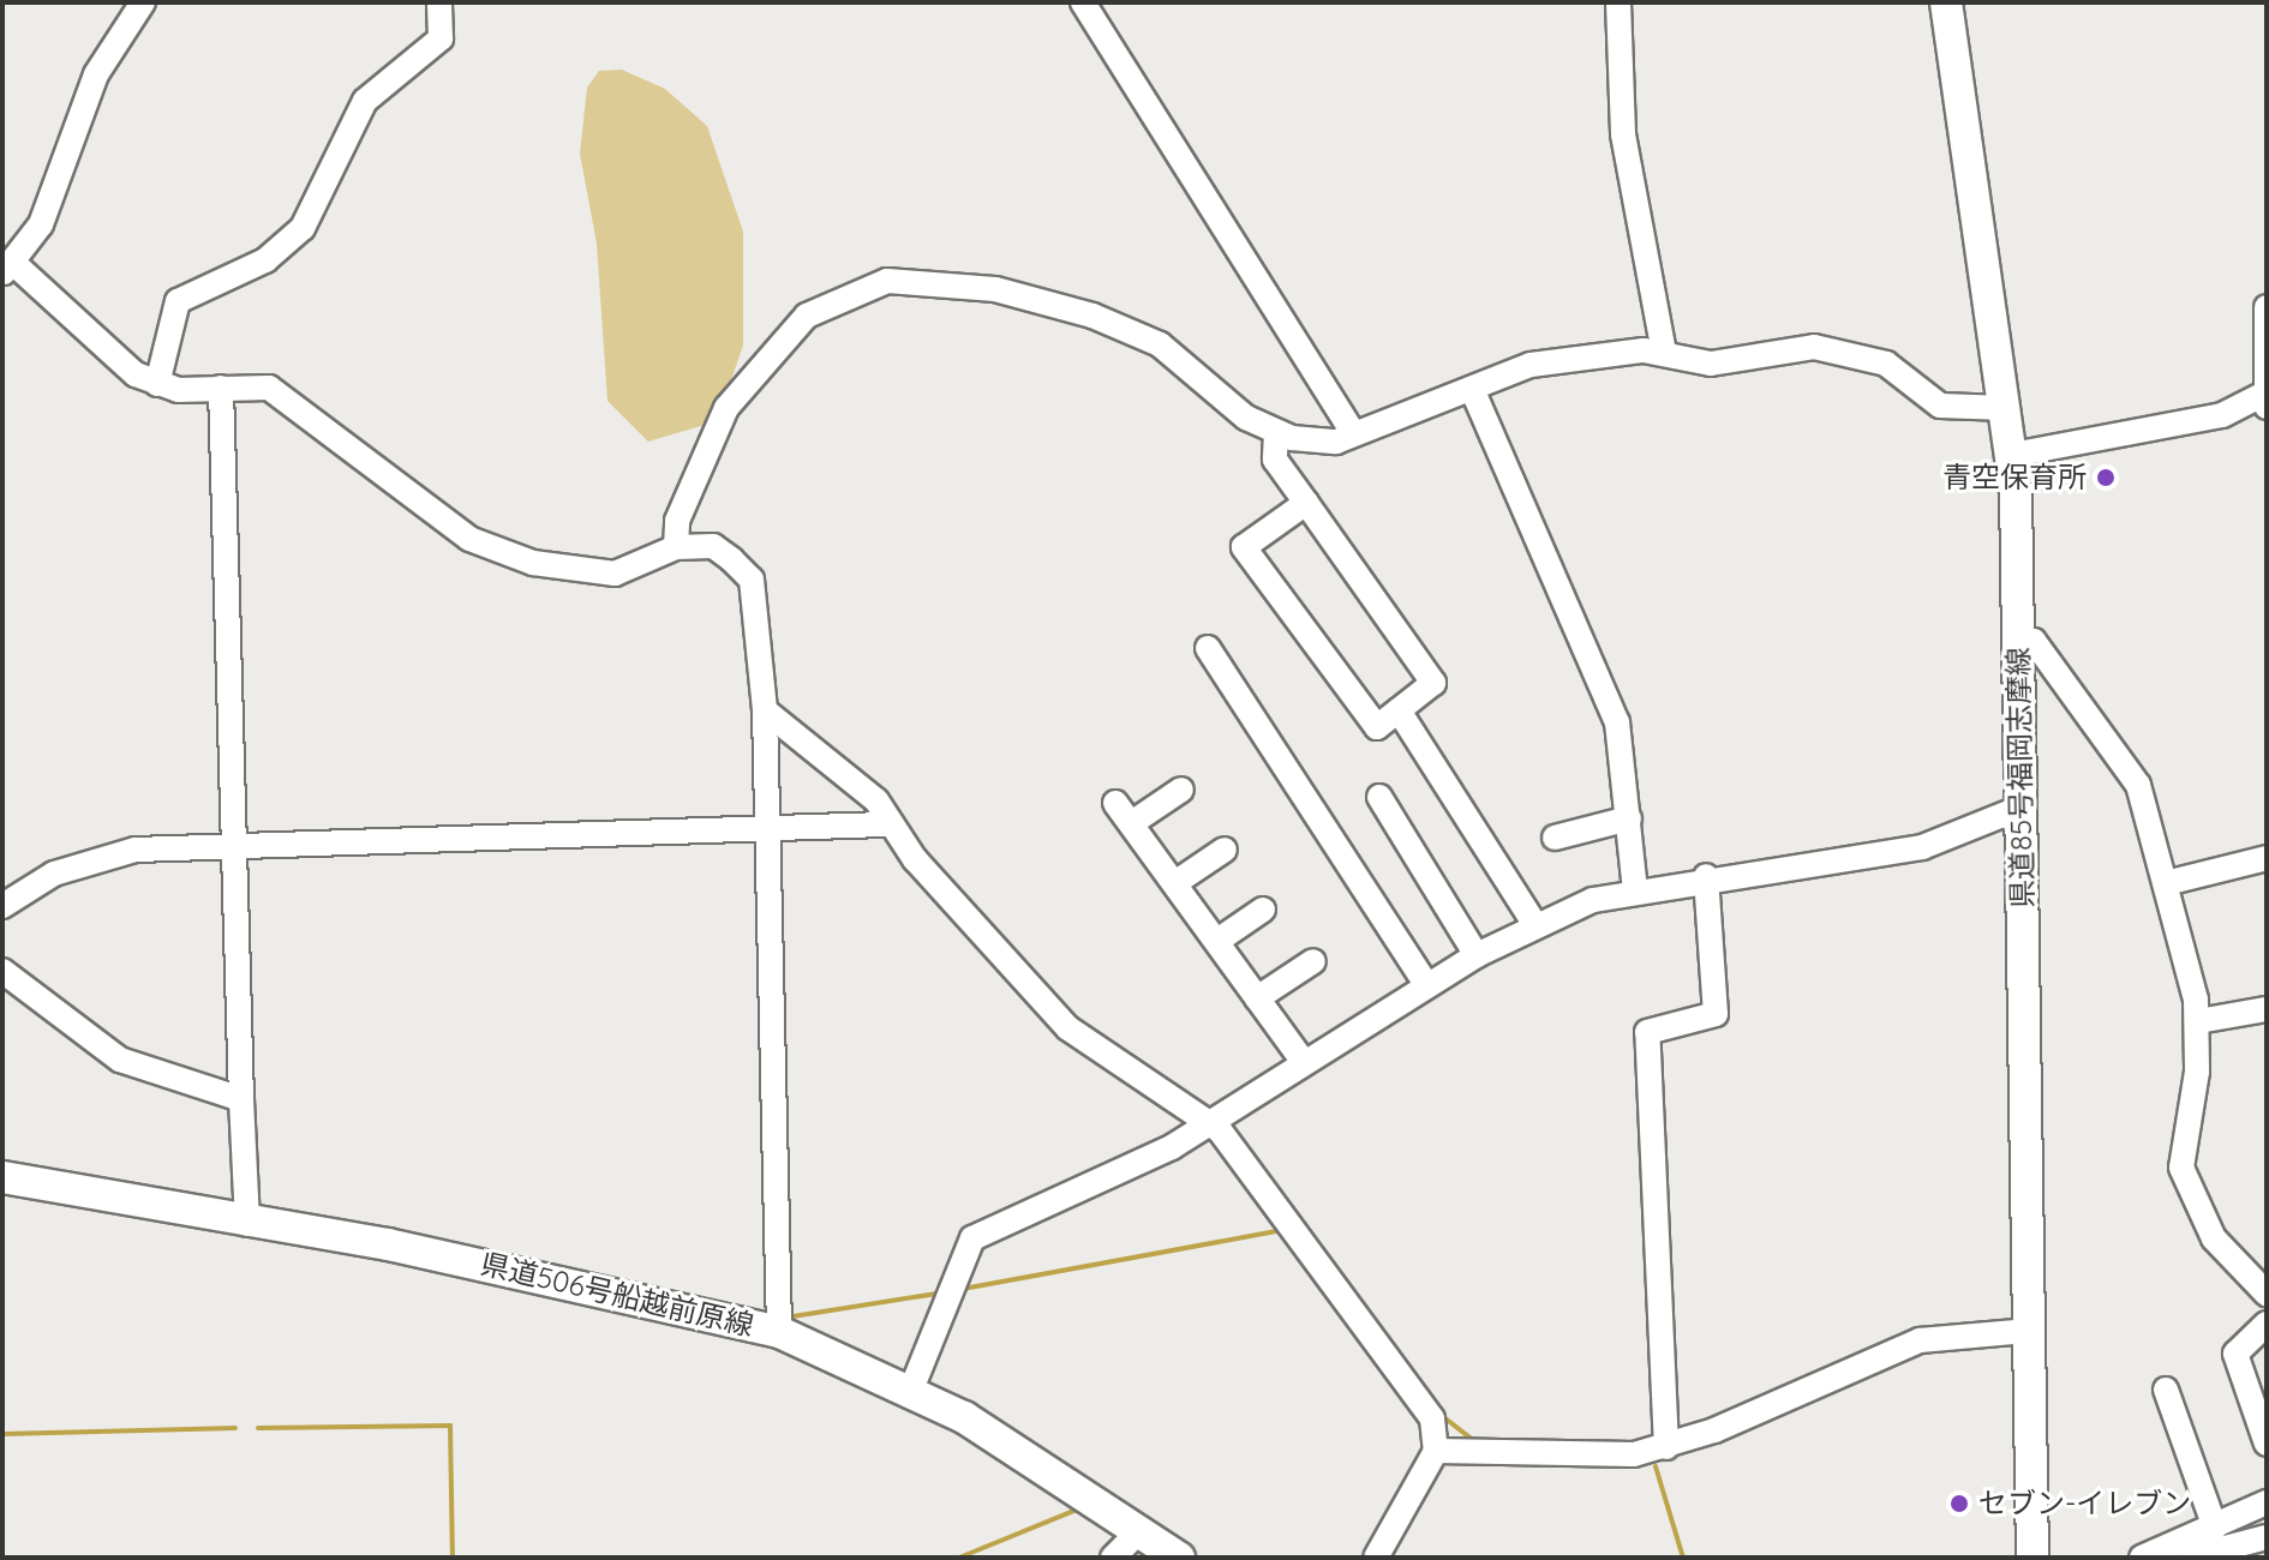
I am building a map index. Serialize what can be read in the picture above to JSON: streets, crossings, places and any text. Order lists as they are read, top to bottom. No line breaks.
{"streets":{"main road":["県道85号福岡志摩線","県道506号船越前原線"]},"places":["青空保育所","セブン-イレブン"]}
